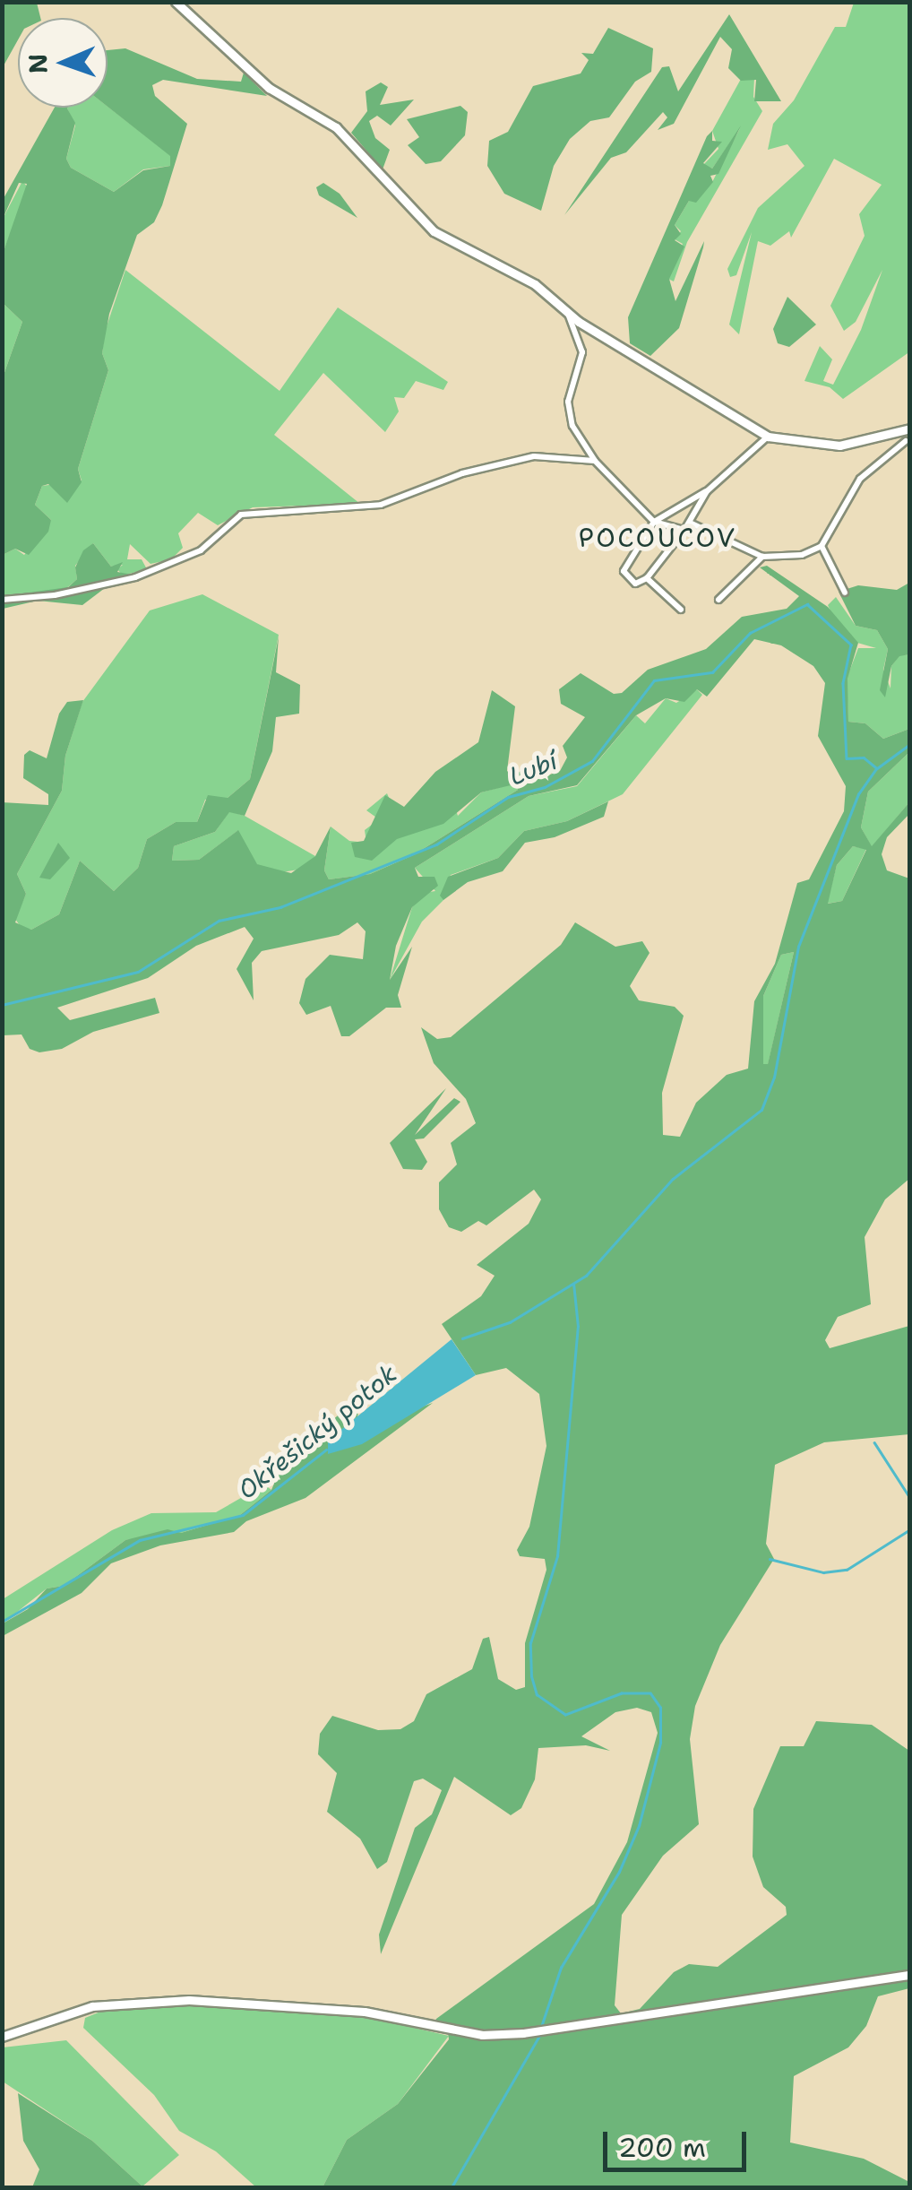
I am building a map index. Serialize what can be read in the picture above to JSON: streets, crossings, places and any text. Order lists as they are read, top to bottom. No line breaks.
{"districts":["POCOUCOV"],"water":["Lubí","Okřešický potok"],"scale_bar":"200 m","north":"left"}
